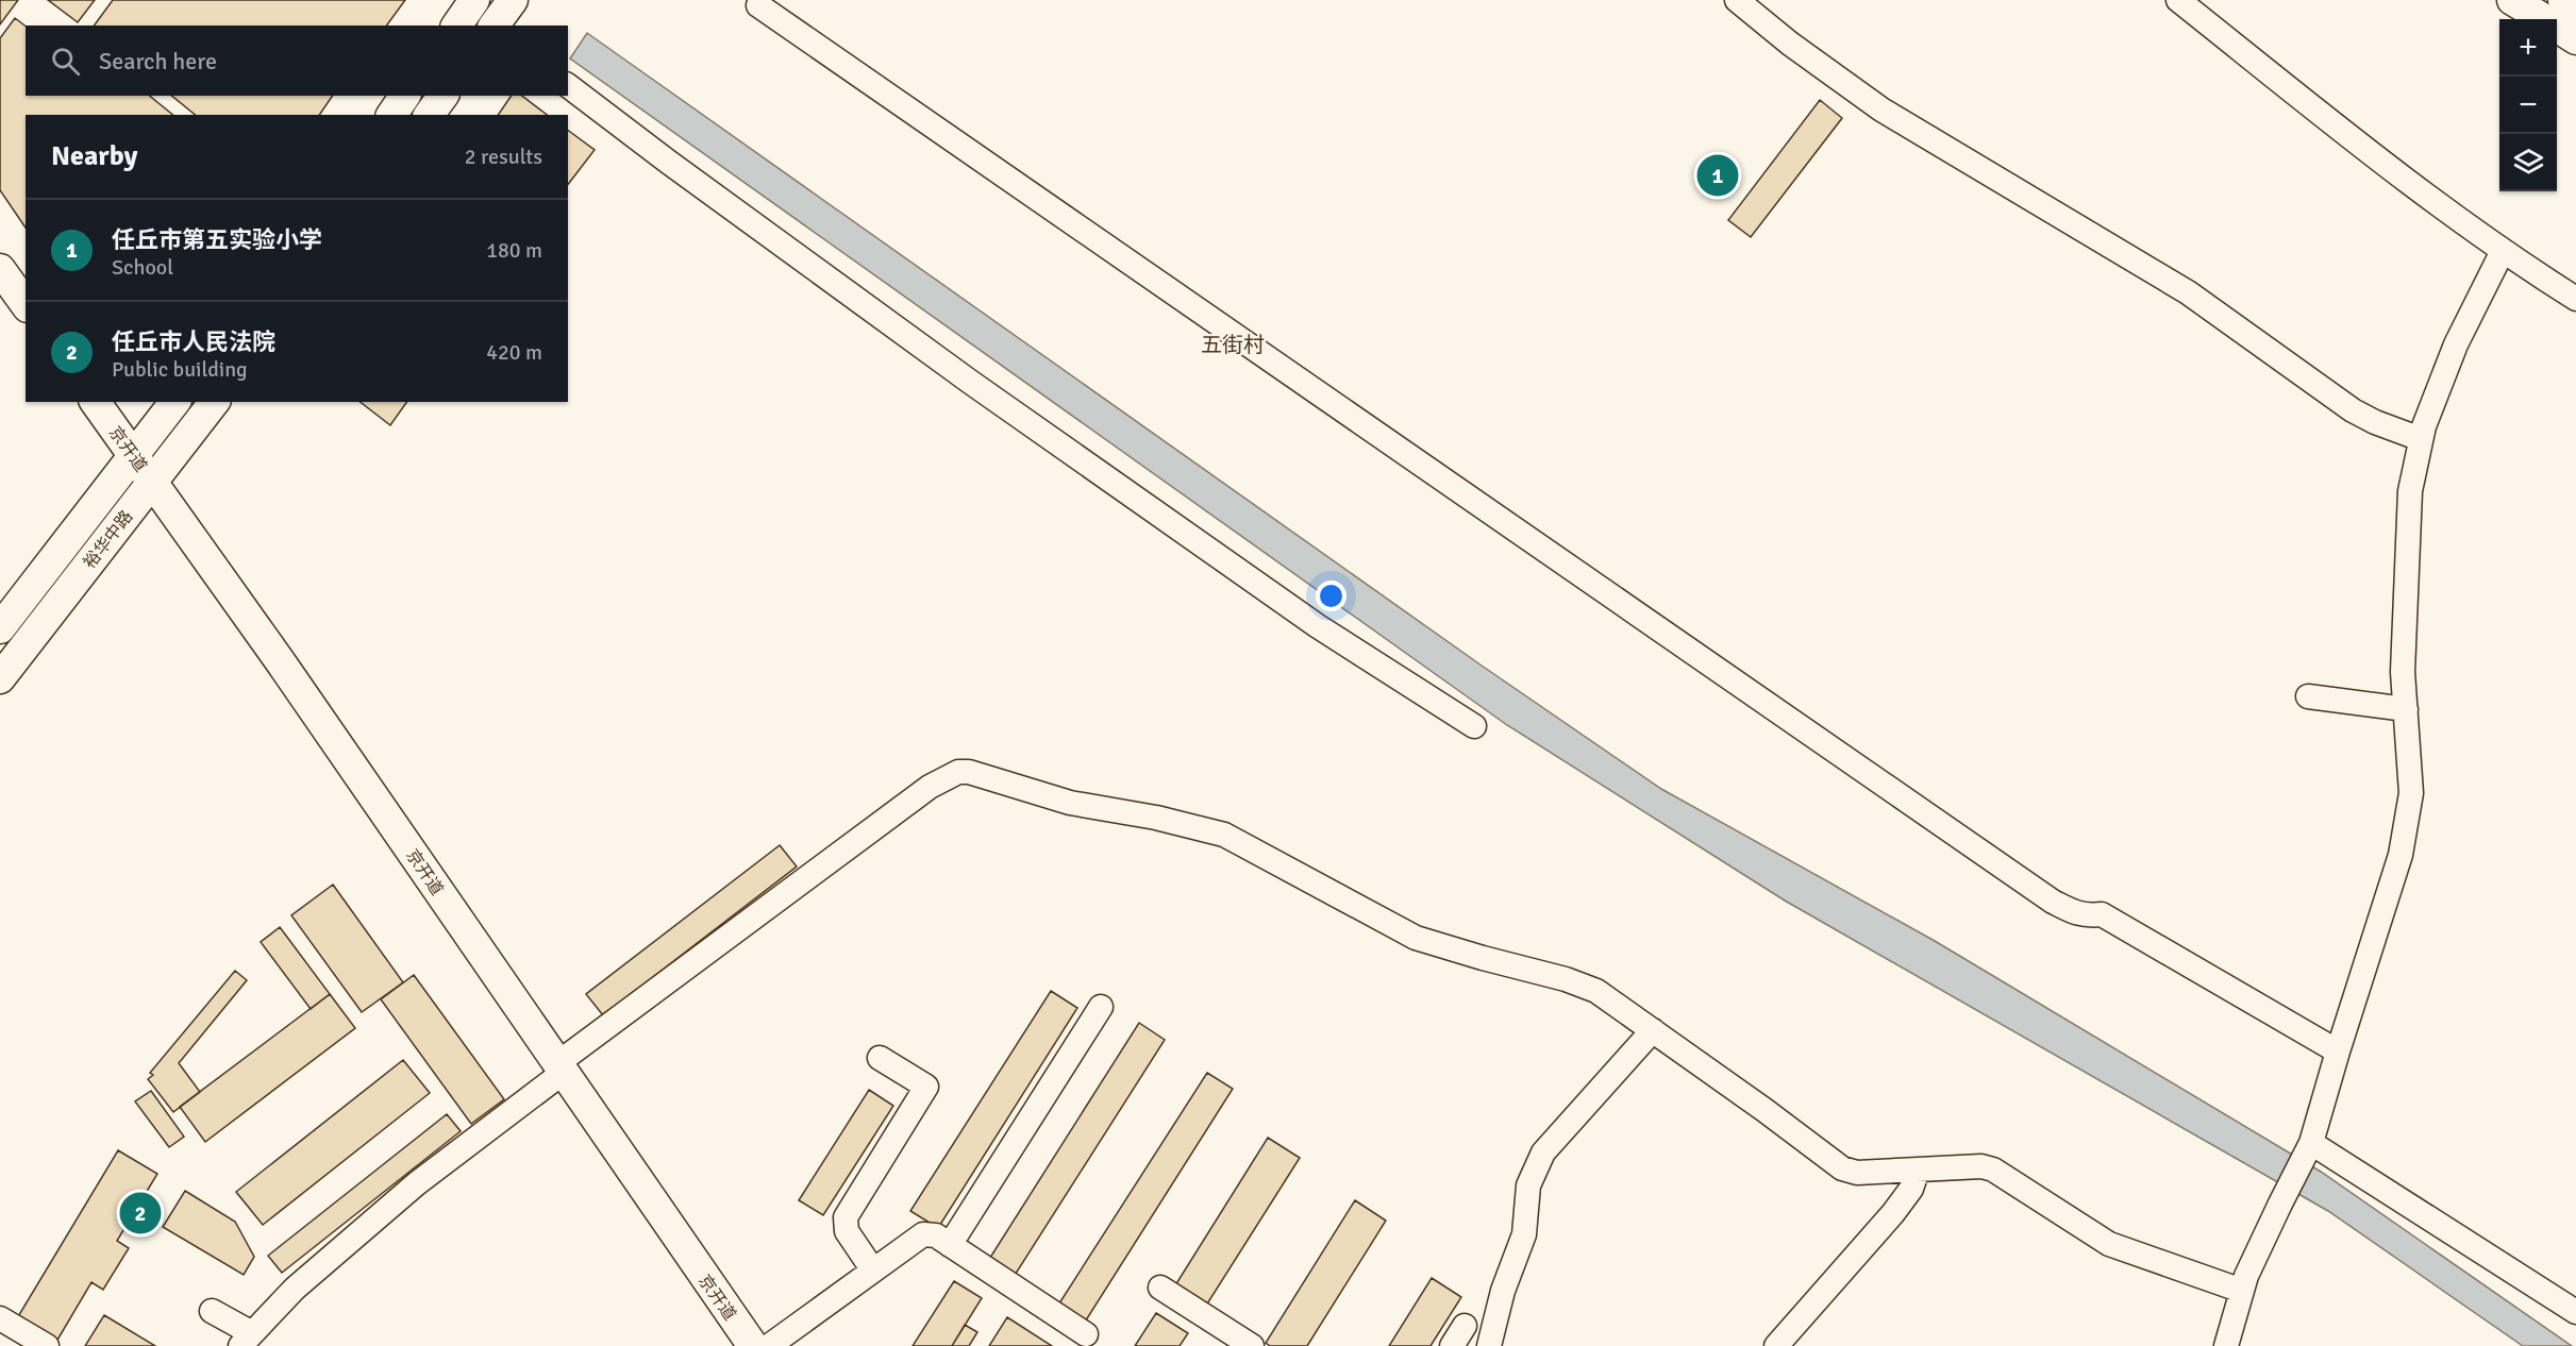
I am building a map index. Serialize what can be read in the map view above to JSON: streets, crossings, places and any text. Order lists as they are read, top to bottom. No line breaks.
{"streets":{"main road":["京开道","裕华中路"]},"crossings":[["京开道","裕华中路"]],"districts":["五街村"],"page":{"map_buttons":["+","−"],"search":"Search here","heading":["Nearby","2 results"],"pins":["1","2"],"list":[{"mark":"1","name":"任丘市第五实验小学","note":"School","value":"180 m"},{"mark":"2","name":"任丘市人民法院","note":"Public building","value":"420 m"}]}}
